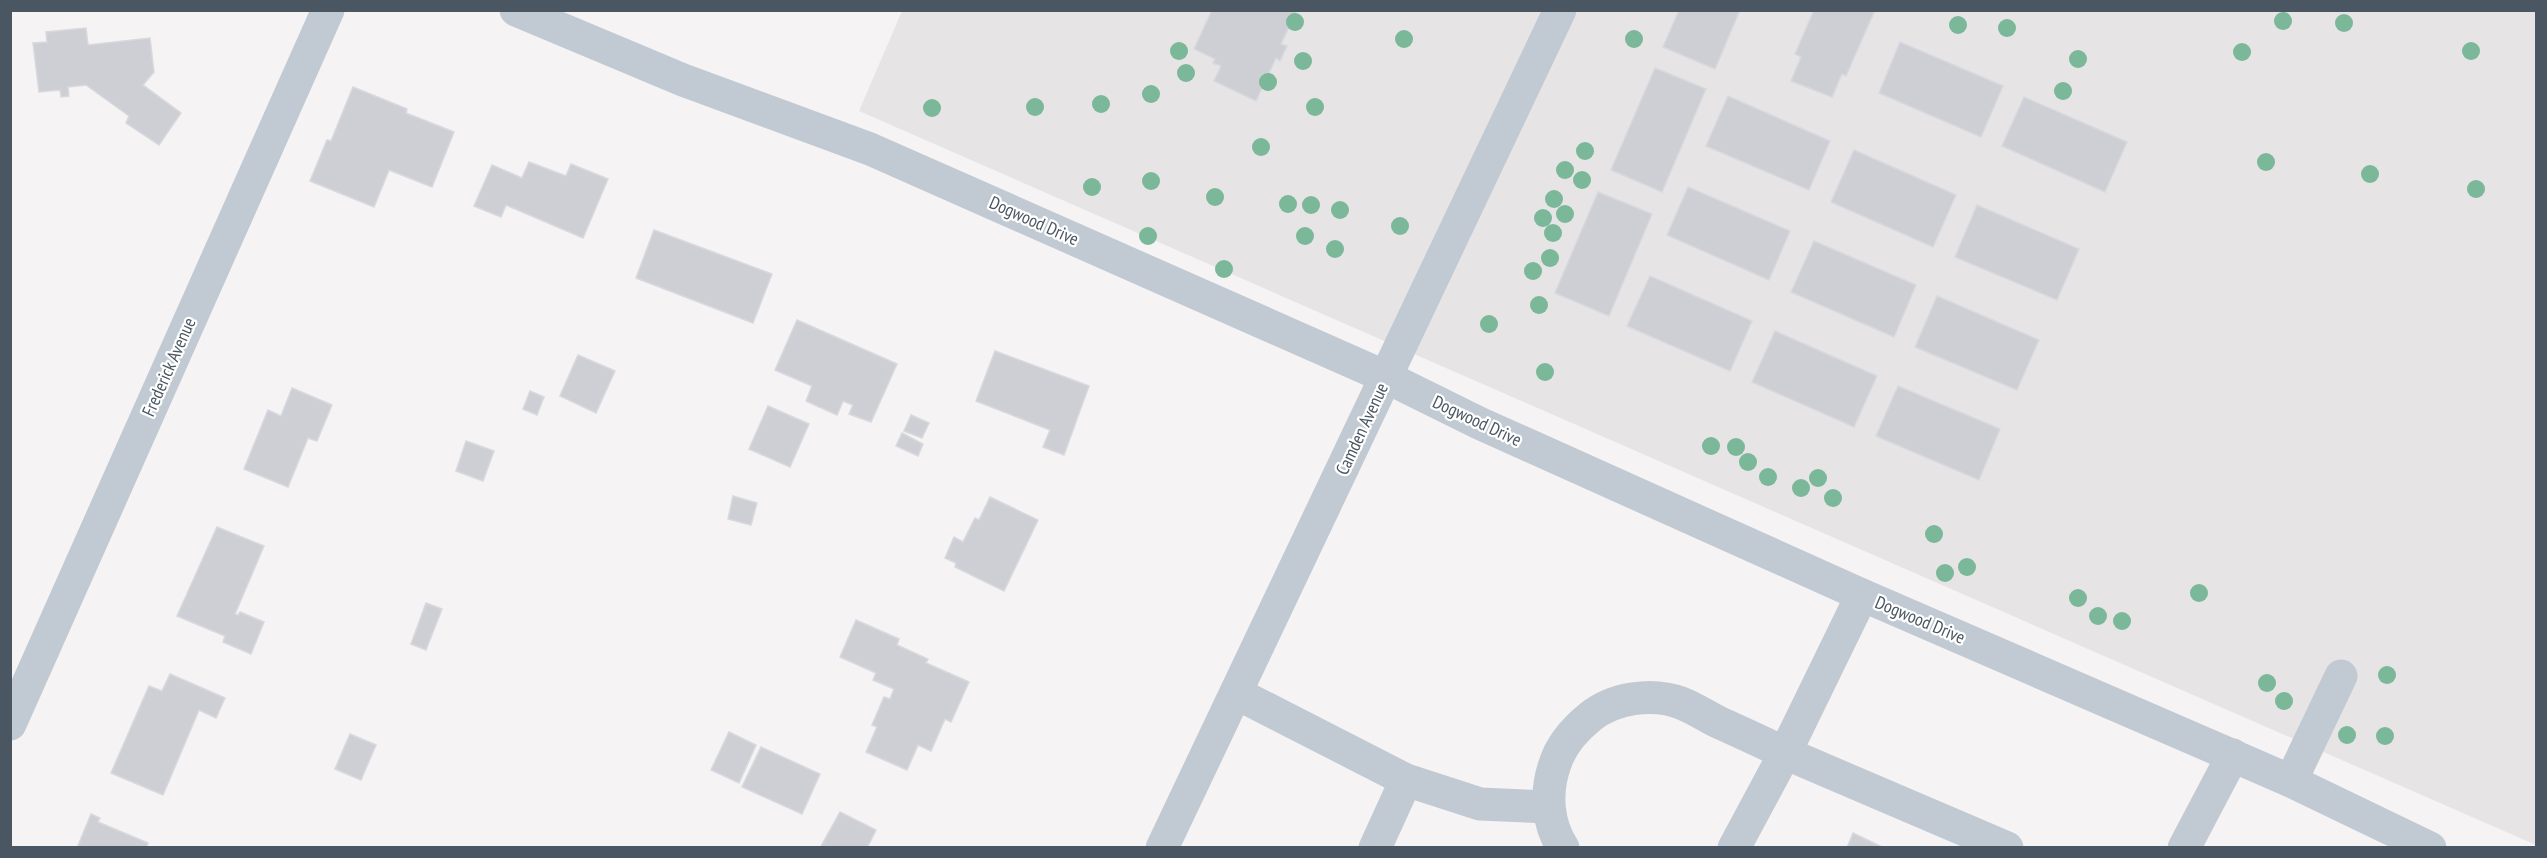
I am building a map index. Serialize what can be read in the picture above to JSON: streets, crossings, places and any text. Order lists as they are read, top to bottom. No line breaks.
{"streets":{"street":["Dogwood Drive","Frederick Avenue","Camden Avenue"]},"crossings":[["Dogwood Drive","Camden Avenue"]]}
